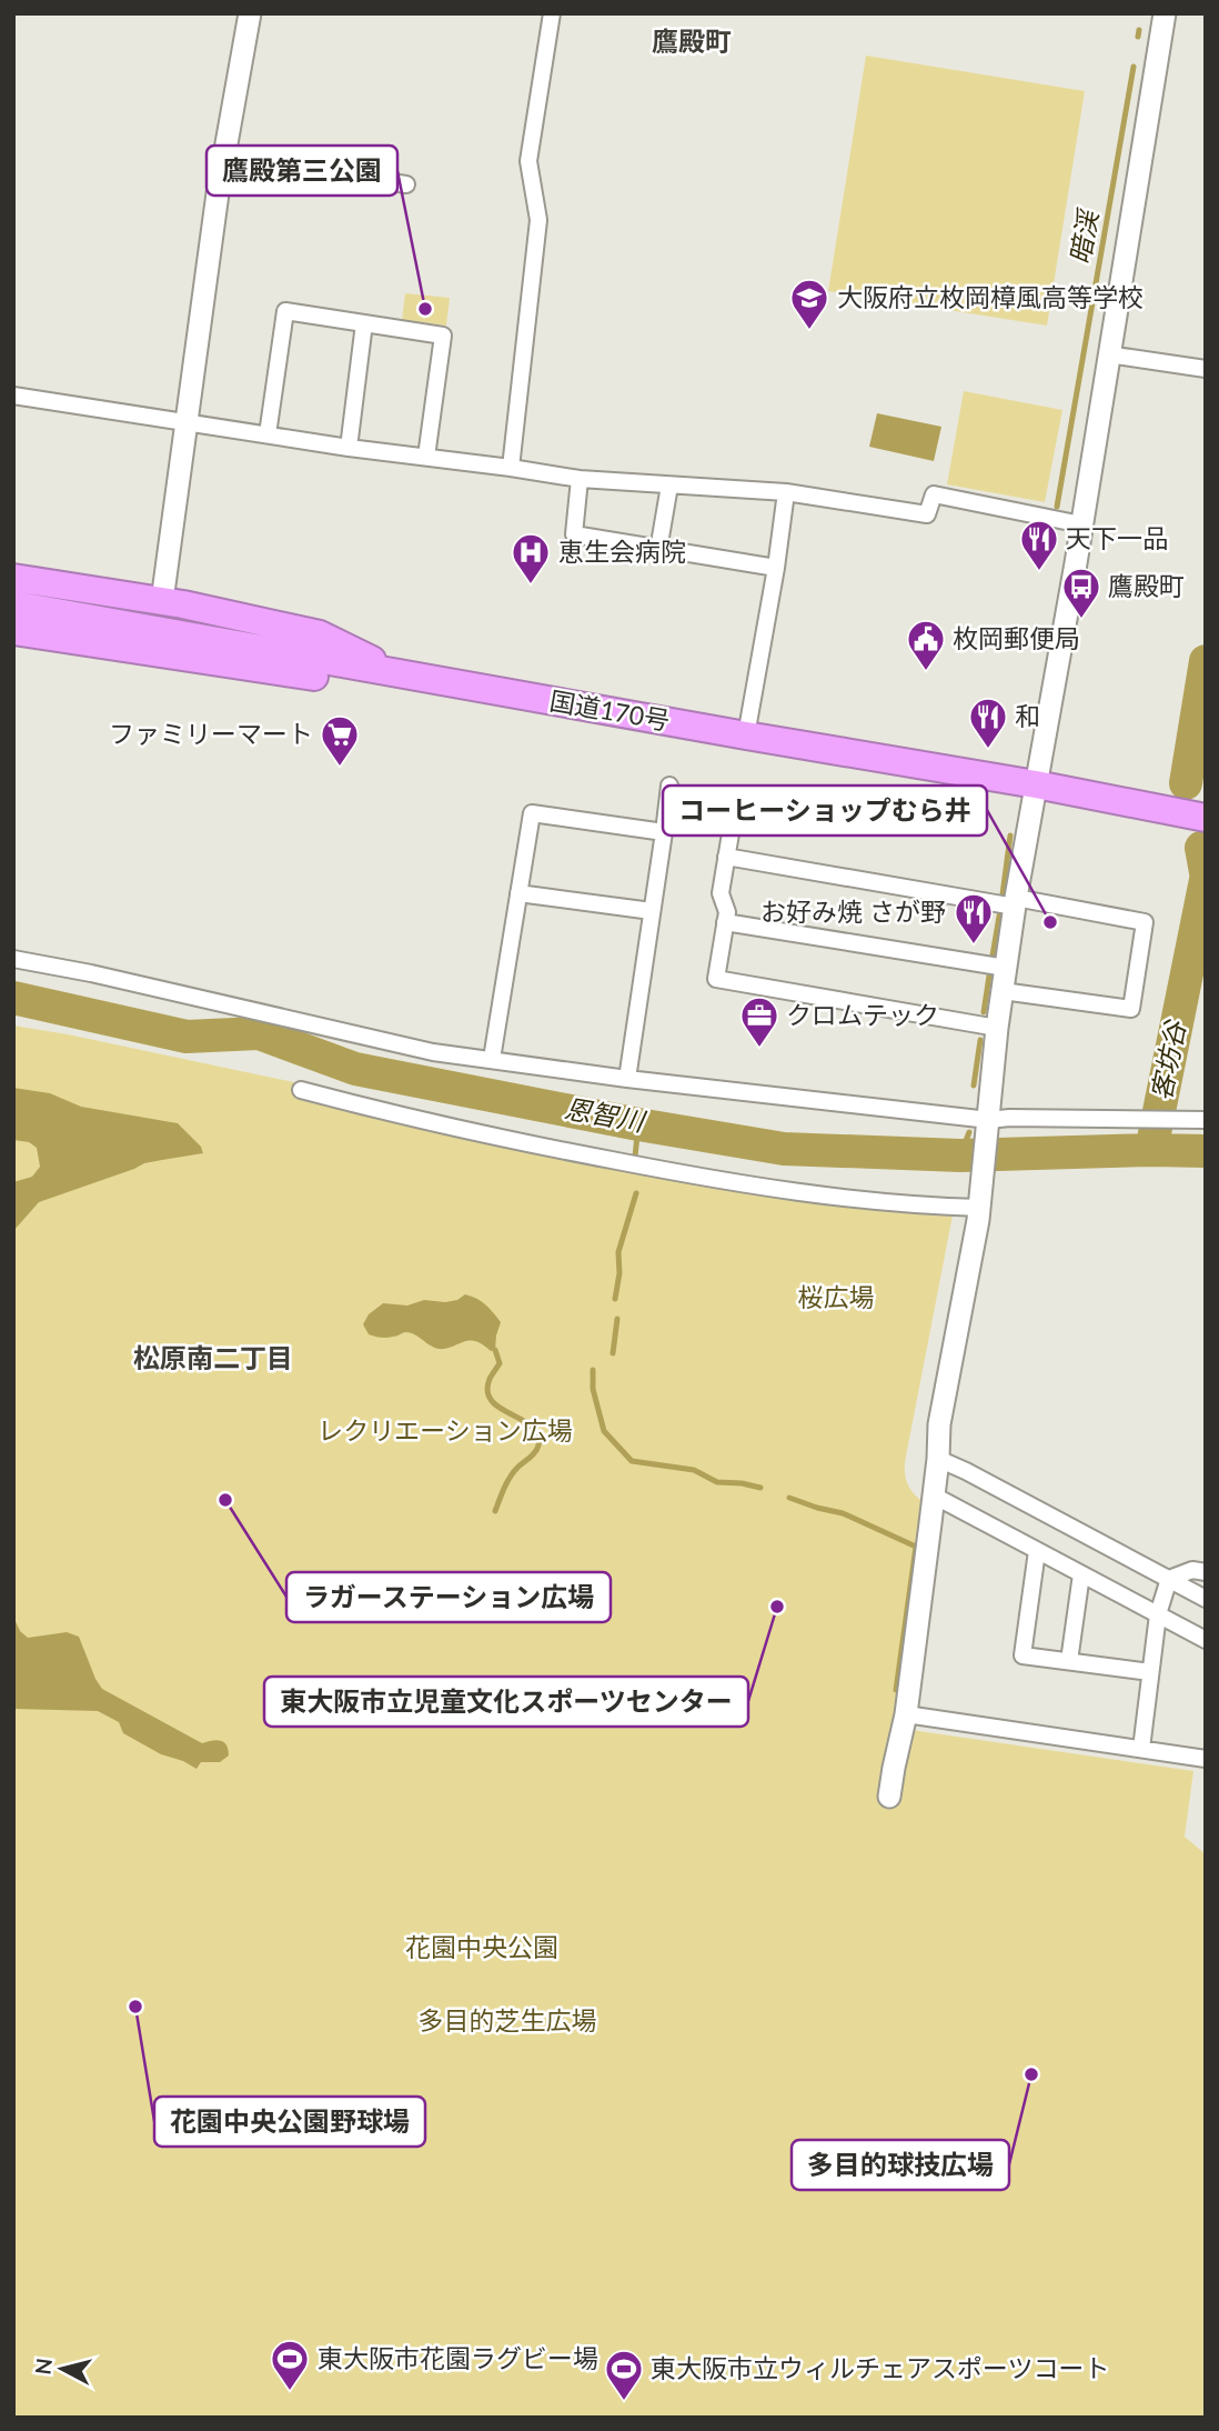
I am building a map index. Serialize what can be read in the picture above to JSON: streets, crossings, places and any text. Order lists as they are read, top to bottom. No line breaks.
{"streets":{"highway":["国道170号"]},"districts":["鷹殿町","松原南二丁目"],"water":["暗渓","客坊谷","恩智川"],"parks":["桜広場","レクリエーション広場","花園中央公園","多目的芝生広場"],"places":{"other":["鷹殿第三公園","コーヒーショップむら井","ラガーステーション広場","東大阪市立児童文化スポーツセンター","花園中央公園野球場","多目的球技広場"],"school or university":["大阪府立枚岡樟風高等学校"],"restaurant":["天下一品","和","お好み焼 さが野"],"hospital":["恵生会病院"],"bus stop":["鷹殿町"],"public building":["枚岡郵便局"],"supermarket":["ファミリーマート"],"office":["クロムテック"],"sports":["東大阪市花園ラグビー場","東大阪市立ウィルチェアスポーツコート"]},"north":"left"}
